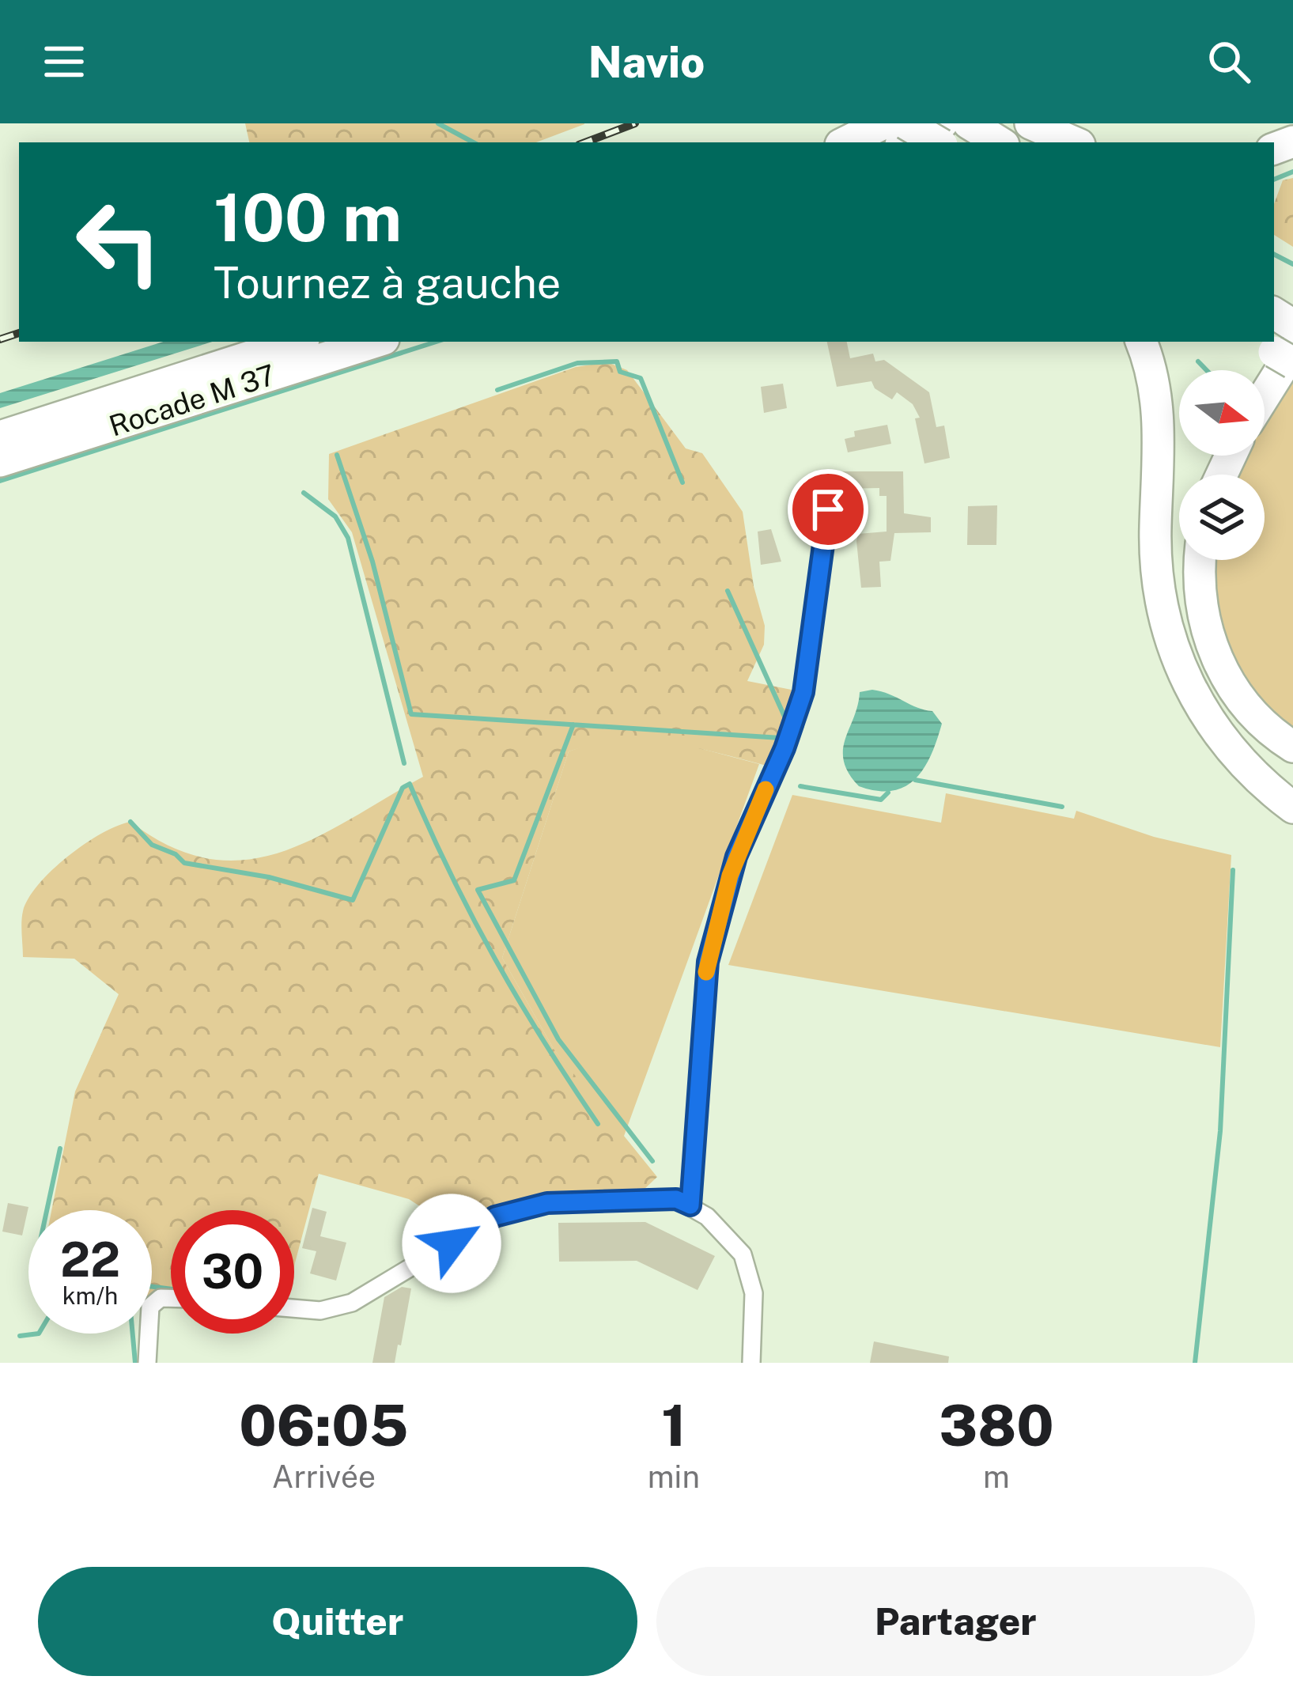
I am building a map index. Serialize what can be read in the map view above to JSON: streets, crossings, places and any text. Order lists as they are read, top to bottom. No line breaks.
{"streets":{"highway":["Rocade M 37"]},"north":"right","page":{"header":"Navio","turn":["100 m","Tournez à gauche"],"speed":"22 km/h","limit":"30","eta":["06:05","Arrivée","1","min","380","m"],"buttons":["Quitter","Partager"]}}
